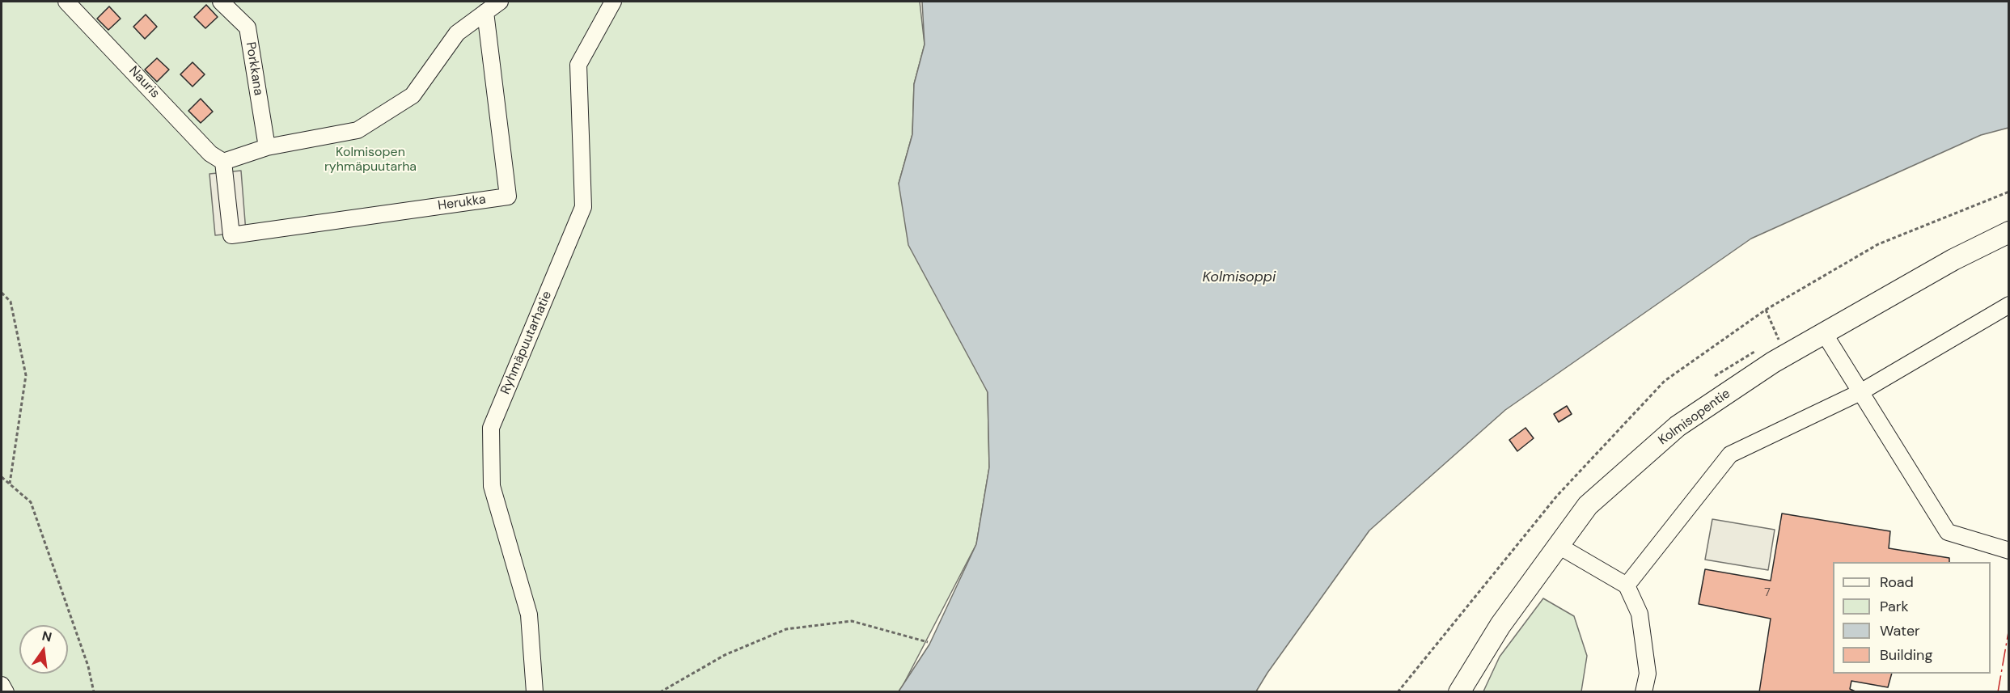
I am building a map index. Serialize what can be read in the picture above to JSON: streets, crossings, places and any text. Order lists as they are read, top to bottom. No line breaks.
{"streets":{"main road":["Kolmisopentie"],"street":["Porkkana","Nauris","Herukka","Ryhmäpuutarhatie"]},"crossings":[["Nauris","Herukka"]],"water":["Kolmisoppi"],"parks":["Kolmisopen ryhmäpuutarha"],"house_numbers":["7"],"legend":["Road","Park","Water","Building"],"north":"top"}
